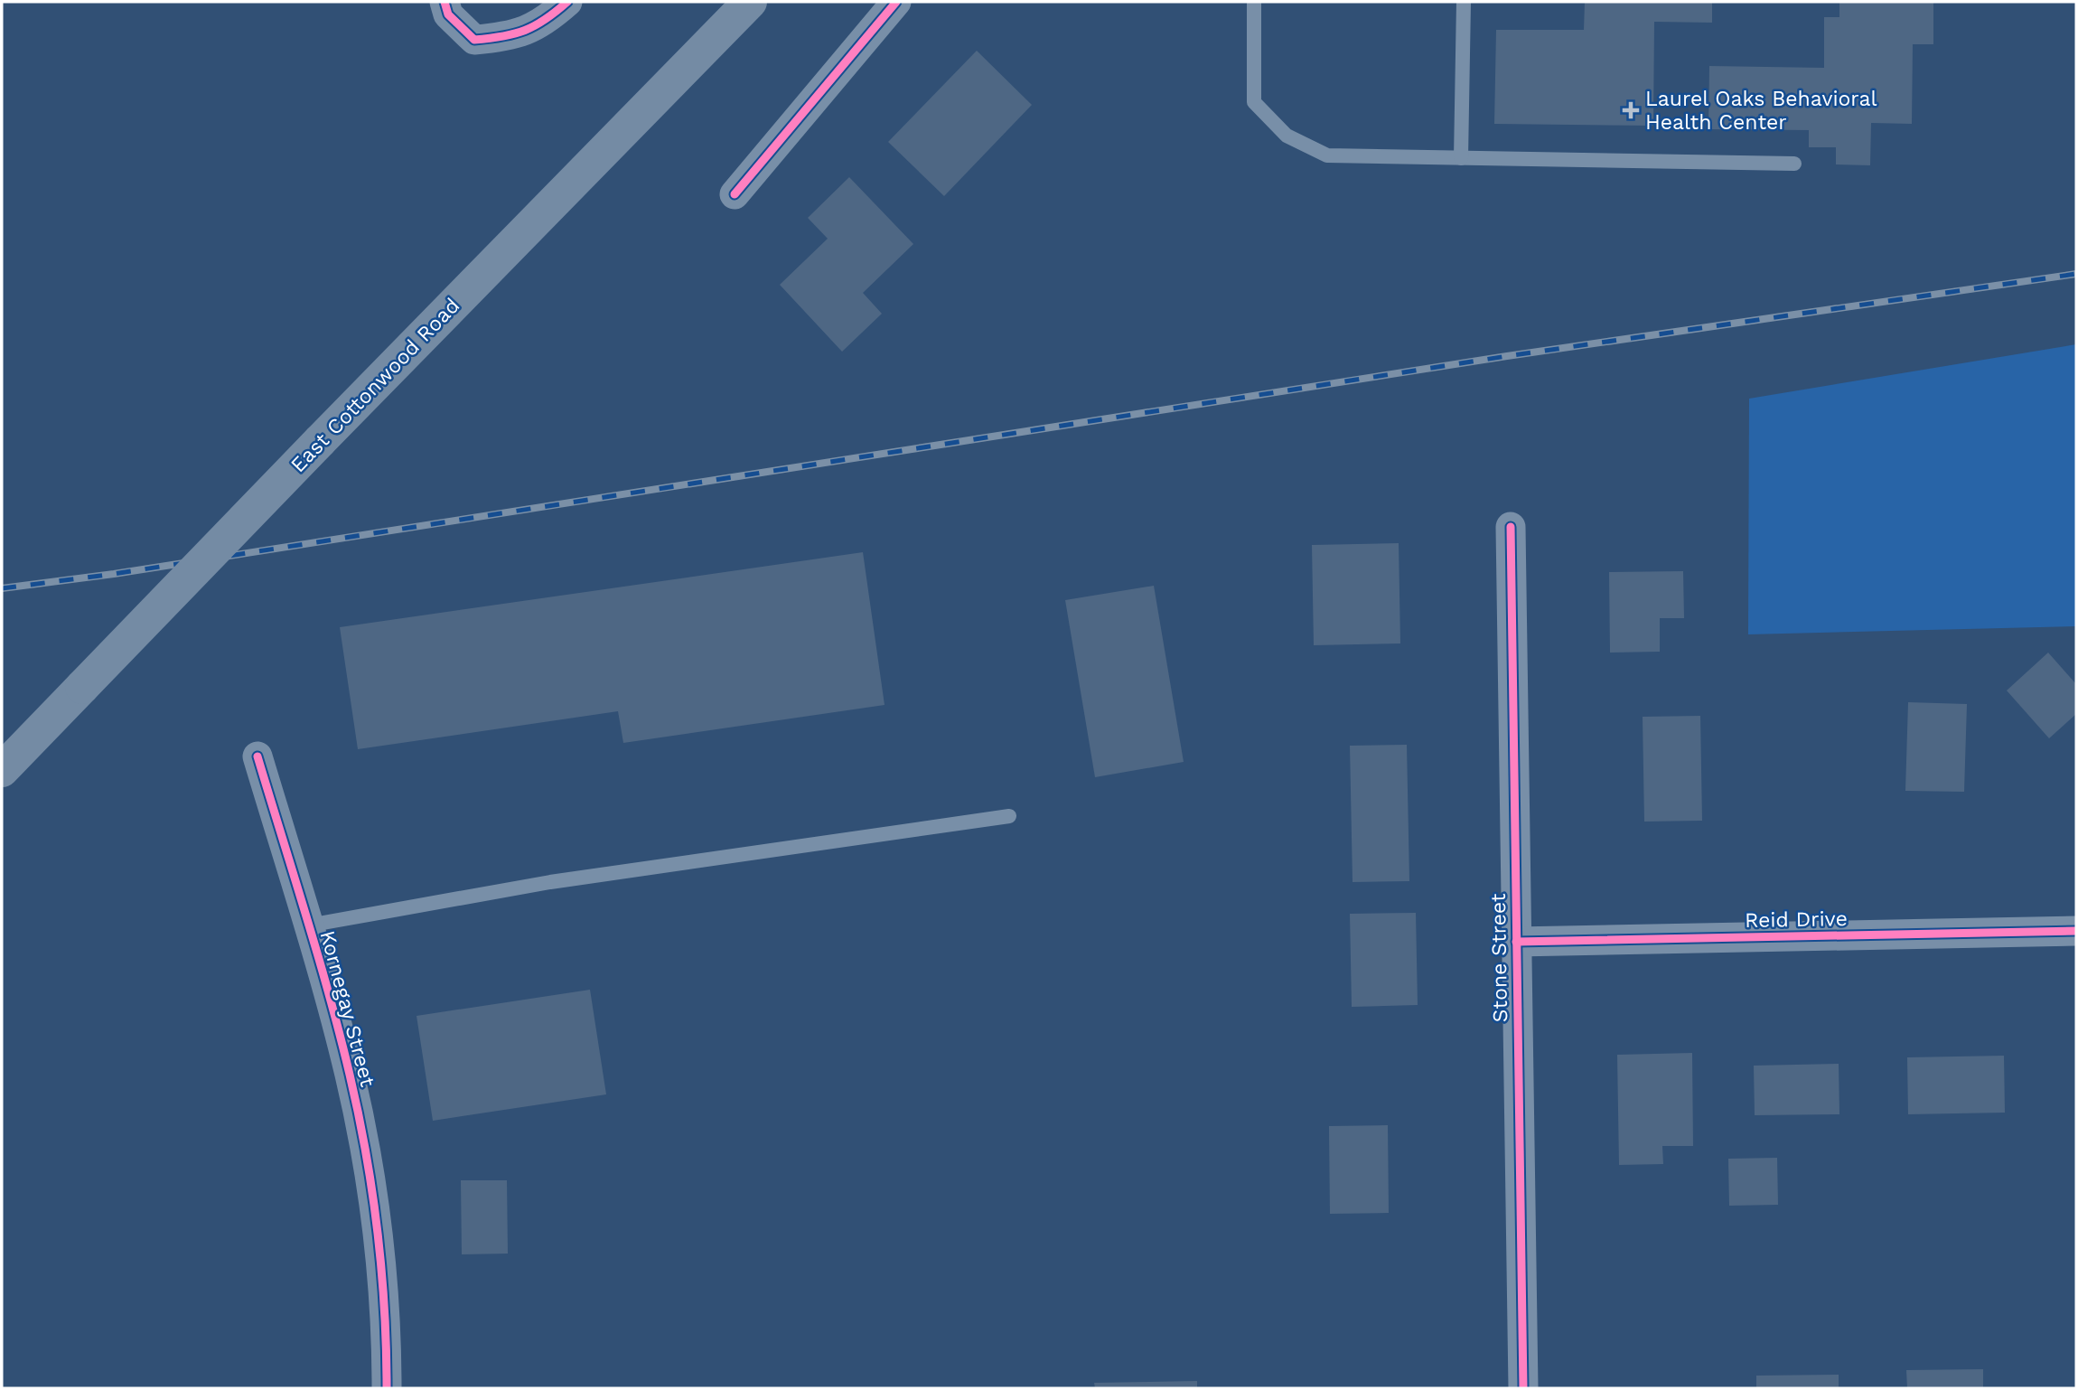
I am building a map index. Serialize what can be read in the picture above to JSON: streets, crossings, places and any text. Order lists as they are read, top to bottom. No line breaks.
{"streets":{"main road":["East Cottonwood Road"],"street":["Reid Drive","Stone Street","Kornegay Street"]},"crossings":[["Reid Drive","Stone Street"]],"places":{"health":["Laurel Oaks Behavioral Health Center"]}}
